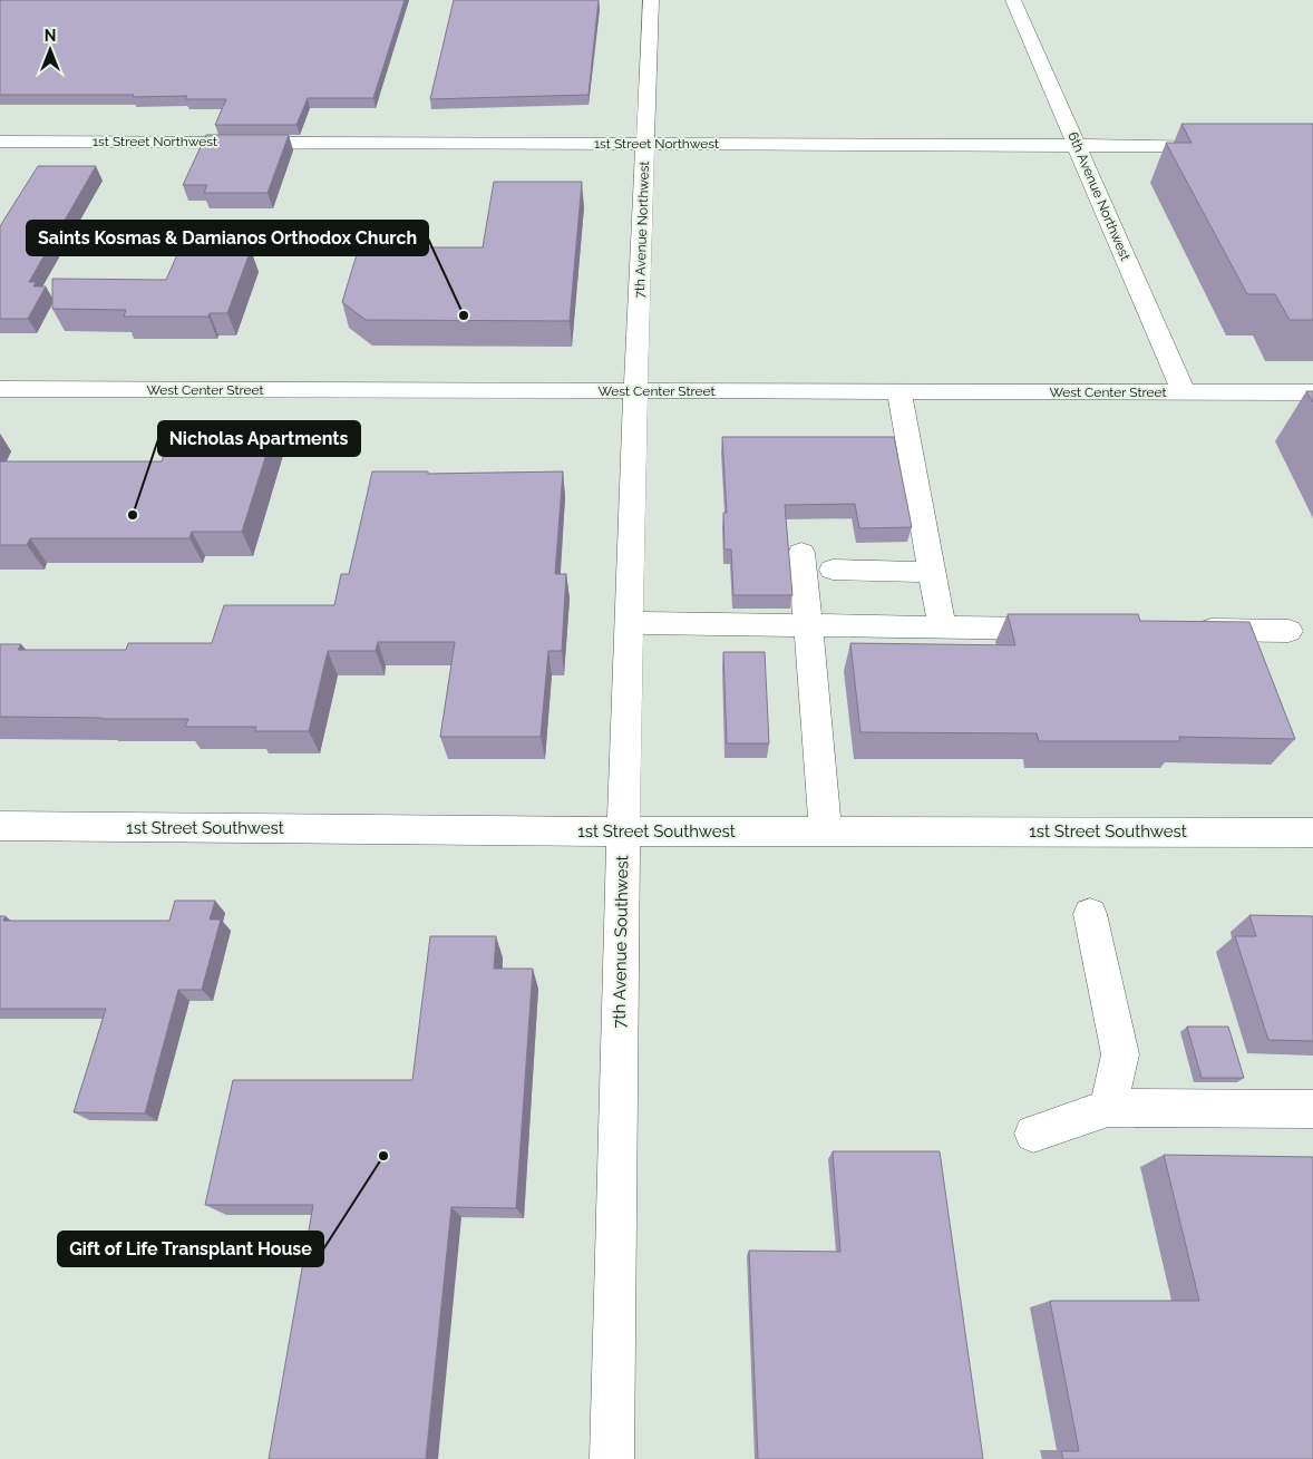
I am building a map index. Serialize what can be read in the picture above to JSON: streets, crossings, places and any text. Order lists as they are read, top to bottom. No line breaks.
{"streets":{"street":["1st Street Northwest","6th Avenue Northwest","7th Avenue Northwest","West Center Street","1st Street Southwest","7th Avenue Southwest"]},"crossings":[["1st Street Northwest","6th Avenue Northwest"],["1st Street Northwest","7th Avenue Northwest"],["6th Avenue Northwest","West Center Street"],["7th Avenue Northwest","West Center Street"],["7th Avenue Northwest","7th Avenue Southwest"],["West Center Street","7th Avenue Southwest"],["1st Street Southwest","7th Avenue Southwest"]],"places":["Saints Kosmas & Damianos Orthodox Church","Nicholas Apartments","Gift of Life Transplant House"],"north":"top"}
